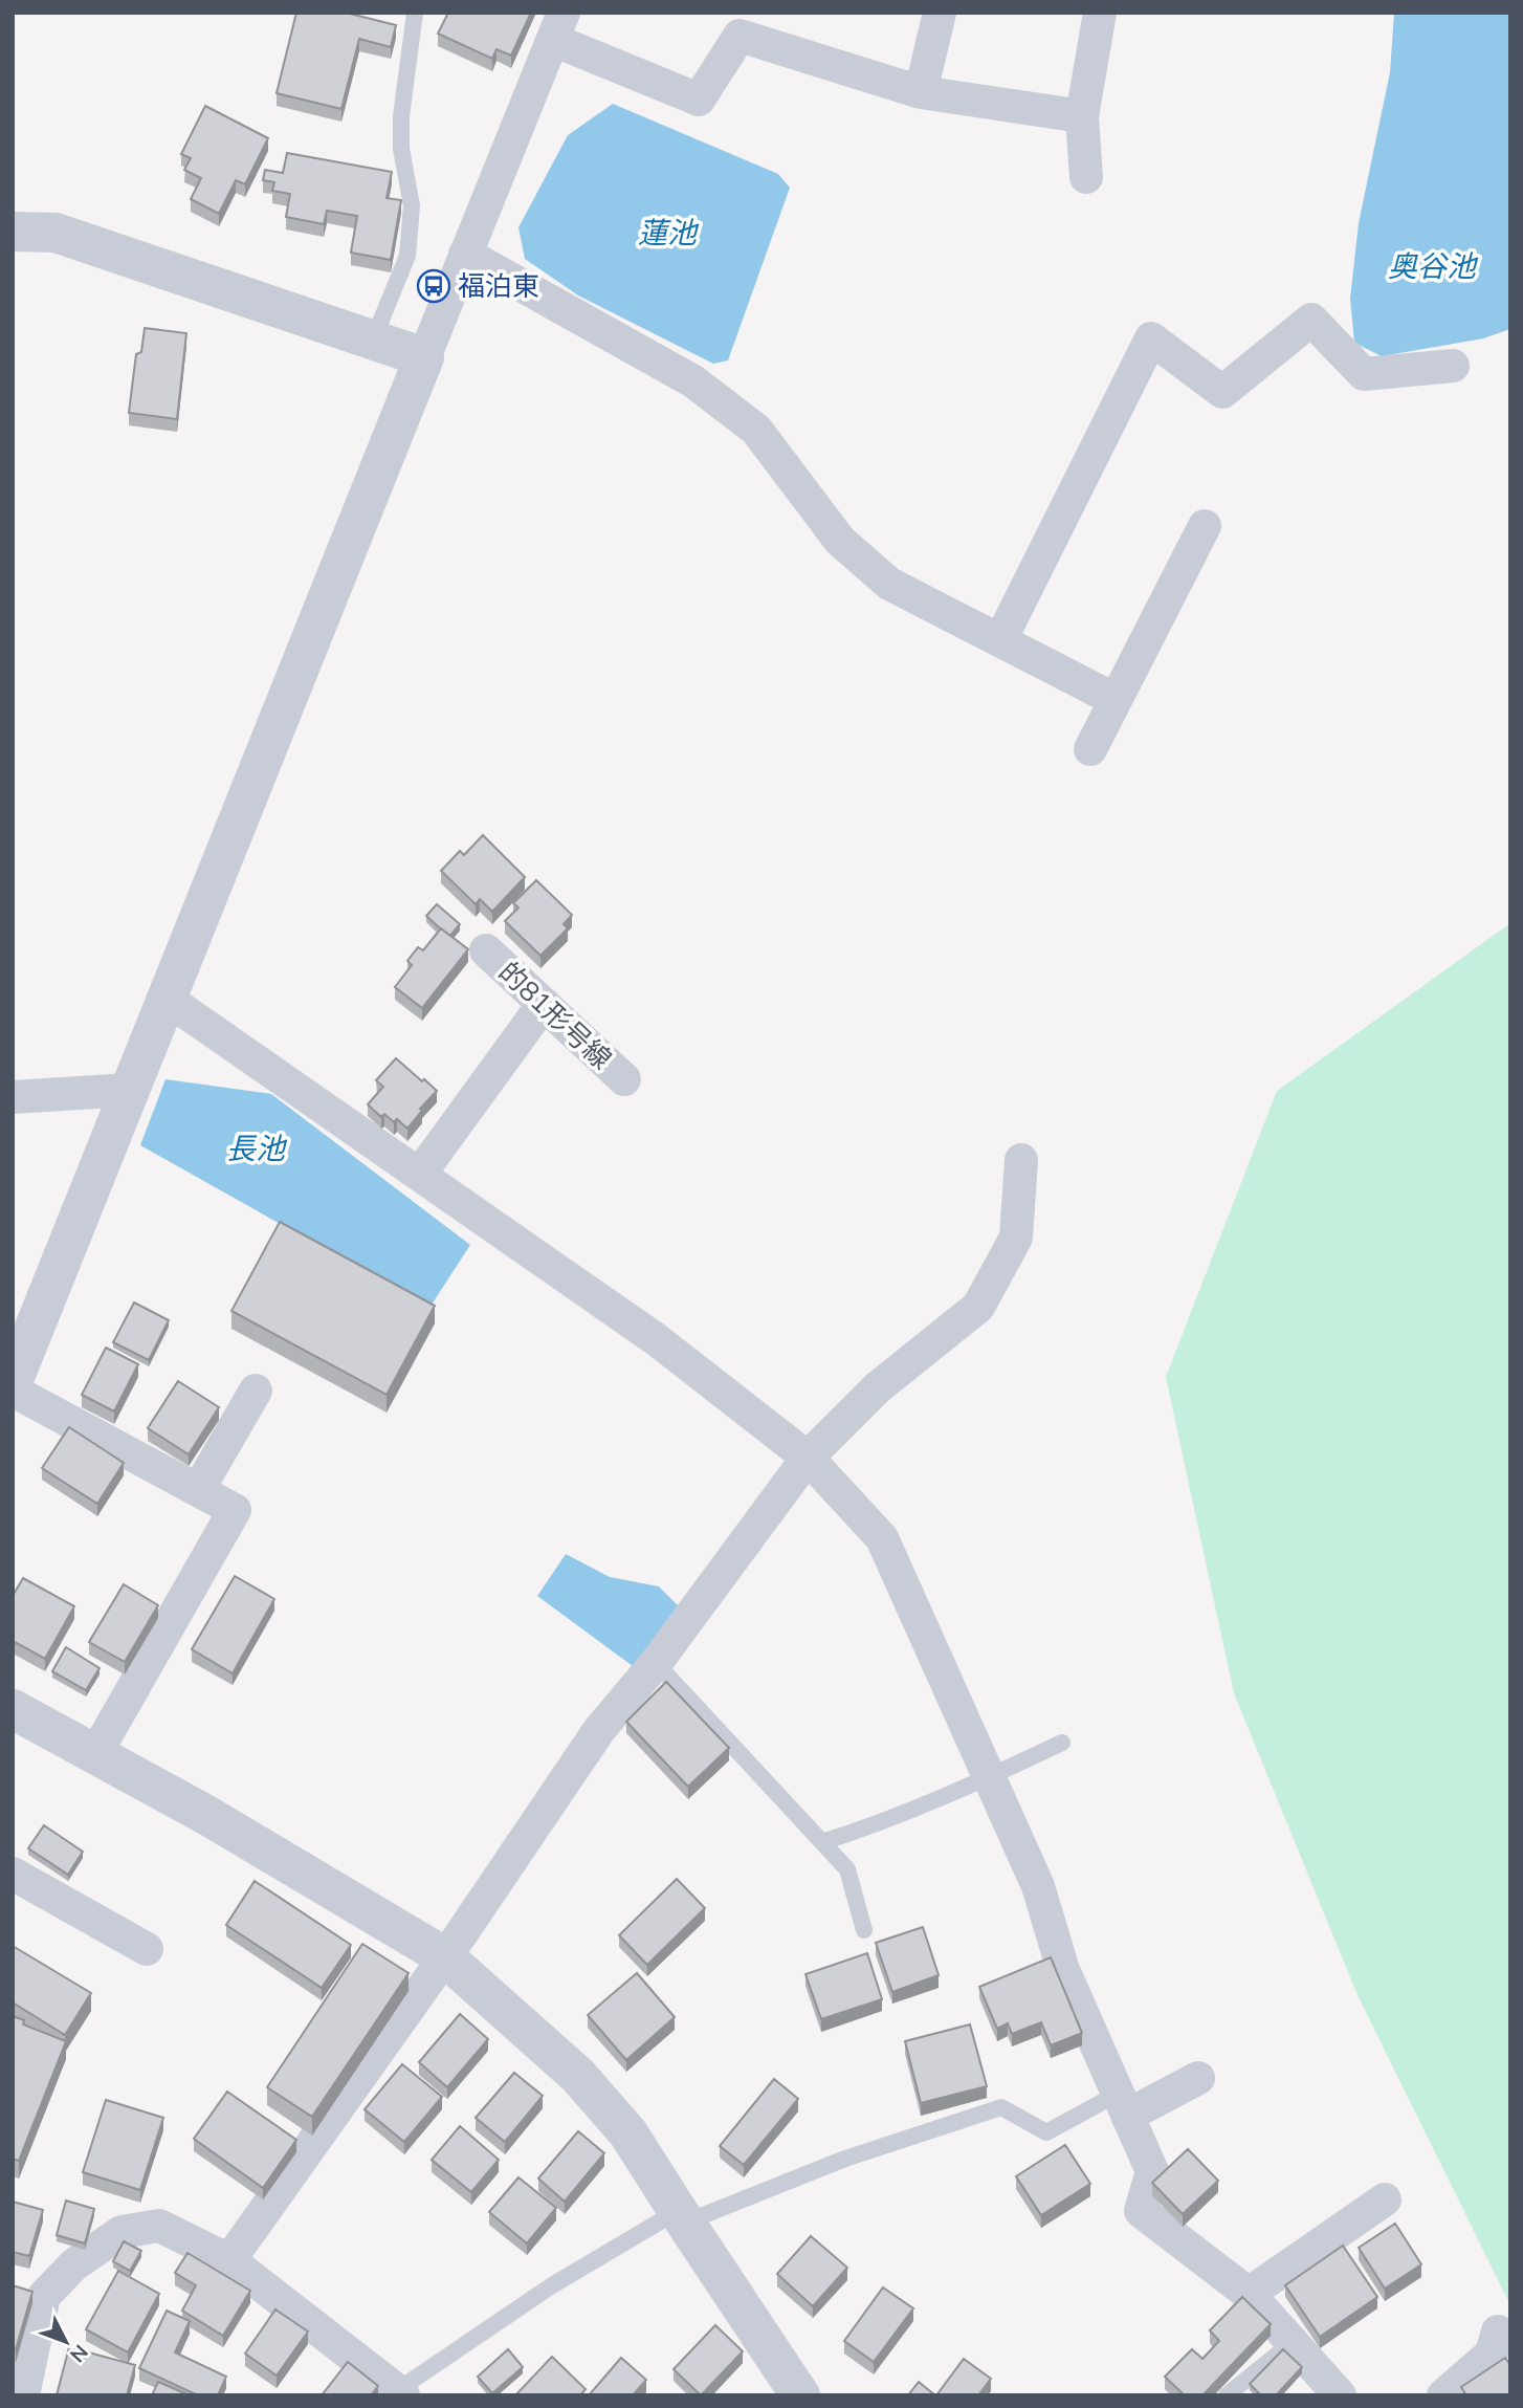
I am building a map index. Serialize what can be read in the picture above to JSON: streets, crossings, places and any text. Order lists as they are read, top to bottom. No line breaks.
{"streets":{"street":["的81形号線"]},"water":["蓮池","奥谷池","長池"],"places":{"bus stop":["福泊東"]},"north":"bottom right"}
